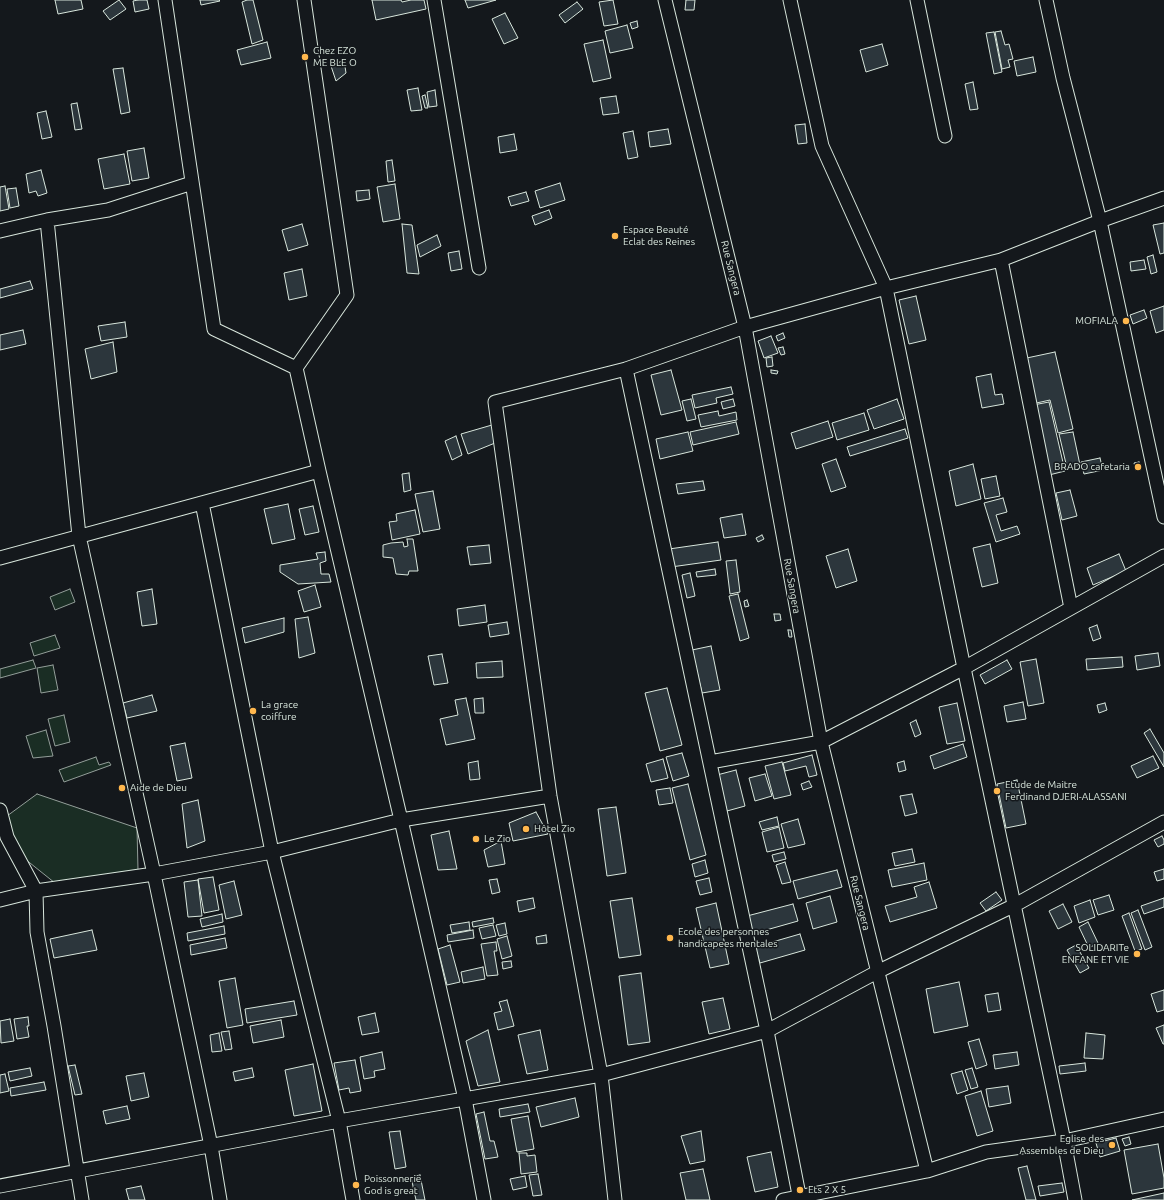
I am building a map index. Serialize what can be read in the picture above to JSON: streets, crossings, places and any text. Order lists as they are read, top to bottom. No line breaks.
{"streets":{"street":["Rue Sangera"]},"places":["Chez EZO ME BLE O","Espace Beauté Eclat des Reines","MOFIALA","BRADO cafetaria","La grace coiffure","Aide de Dieu","Etude de Maitre Ferdinand DJERI-ALASSANI","Hôtel Zio","Le Zio","Ecole des personnes handicapees mentales","SOLIDARITe ENFANE ET VIE","Eglise des Assembles de Dieu","Poissonnerie God is great","Ets 2 X 5"]}
